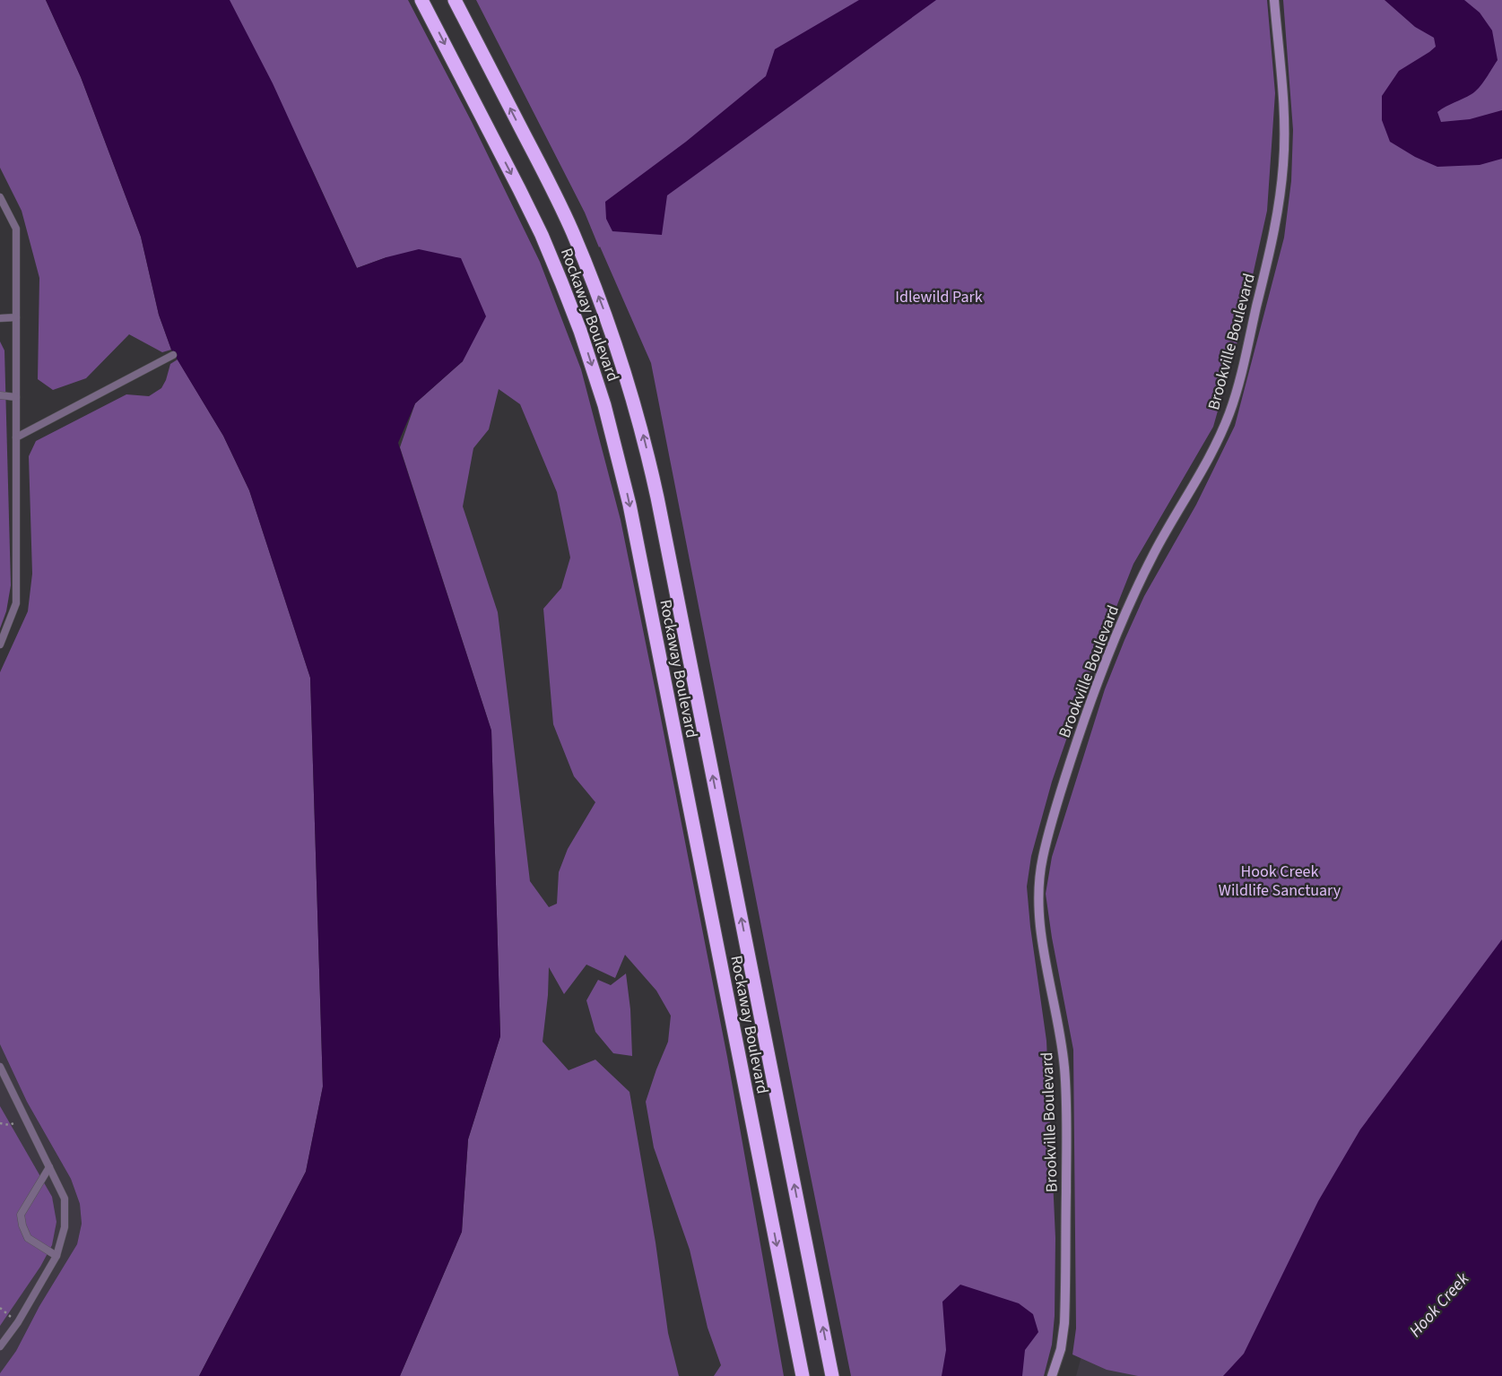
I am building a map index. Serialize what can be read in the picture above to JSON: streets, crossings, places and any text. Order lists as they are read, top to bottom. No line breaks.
{"streets":{"highway":["Rockaway Boulevard"],"street":["Brookville Boulevard"]},"water":["Hook Creek"],"parks":["Idlewild Park","Hook Creek Wildlife Sanctuary"]}
